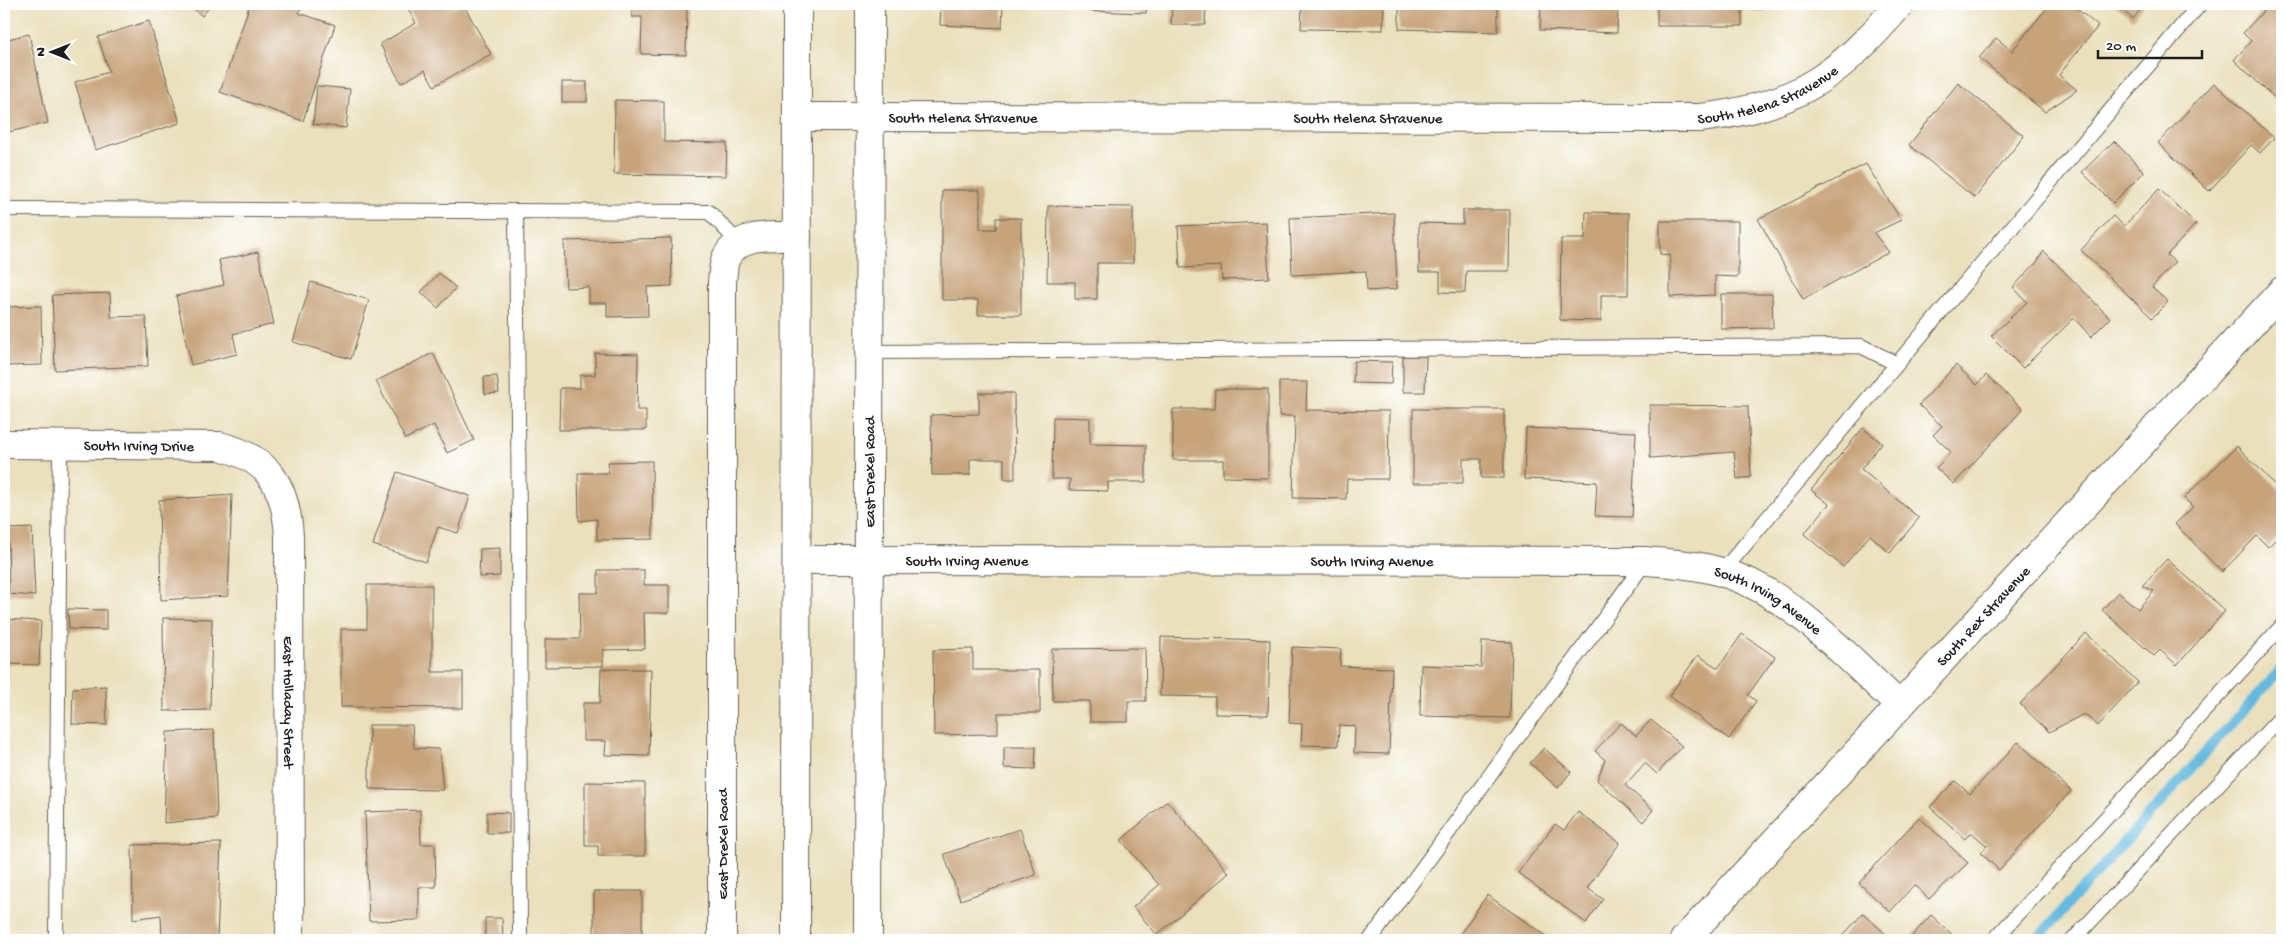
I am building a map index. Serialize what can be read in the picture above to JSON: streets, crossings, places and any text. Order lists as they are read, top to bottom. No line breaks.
{"streets":{"street":["South Helena Stravenue","South Irving Drive","East Drexel Road","South Irving Avenue","South Rex Stravenue","East Holladay Street"]},"crossings":[["South Helena Stravenue","East Drexel Road"],["South Irving Drive","East Holladay Street"],["East Drexel Road","South Irving Avenue"],["South Irving Avenue","South Rex Stravenue"]],"scale_bar":"20 m","north":"left"}
